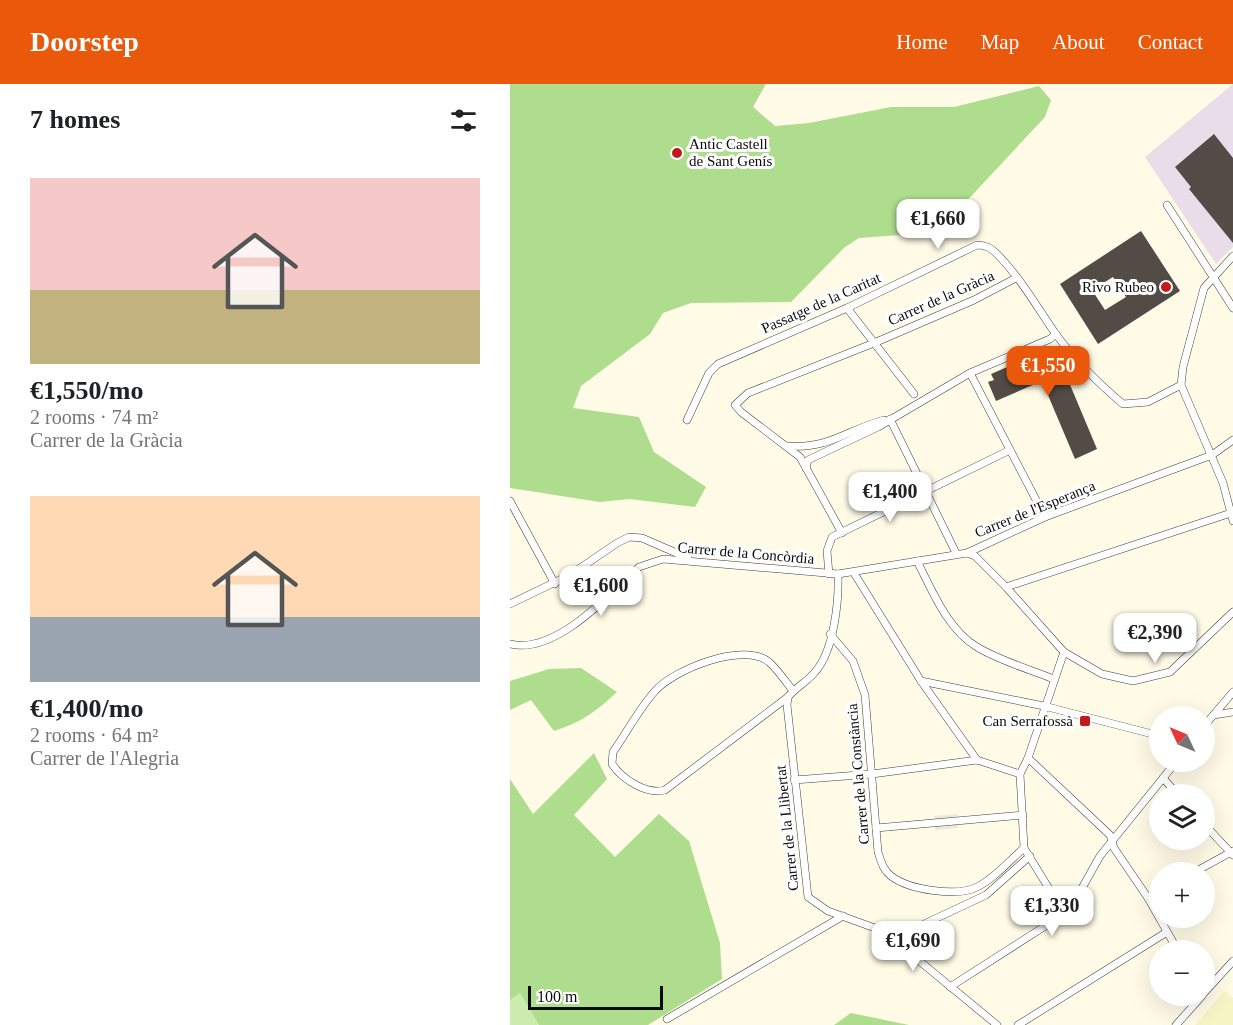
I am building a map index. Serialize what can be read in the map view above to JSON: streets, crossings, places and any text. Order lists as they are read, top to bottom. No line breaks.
{"streets":{"street":["Carrer de la Gràcia","Passatge de la Caritat","Carrer de l'Esperança","Carrer de la Concòrdia","Carrer de la Constància","Carrer de la Llibertat"]},"crossings":[["Carrer de la Gràcia","Passatge de la Caritat"],["Carrer de l'Esperança","Carrer de la Concòrdia"]],"places":{"other":["Antic Castell de Sant Genís","Rivo Rubeo"],"transit":["Can Serrafossà"]},"scale_bar":"100 m","north":"top left","page":{"header":"Doorstep","nav":["Home","Map","About","Contact"],"heading":"7 homes","list":[{"name":"€1,550/mo","note":"2 rooms · 74 m² · Carrer de la Gràcia"},{"name":"€1,400/mo","note":"2 rooms · 64 m² · Carrer de l'Alegria"}],"price":["€1,660","€1,550","€1,400","€1,600","€2,390","€1,330","€1,690"],"map_buttons":["+","−"],"scale":"100 m"}}
